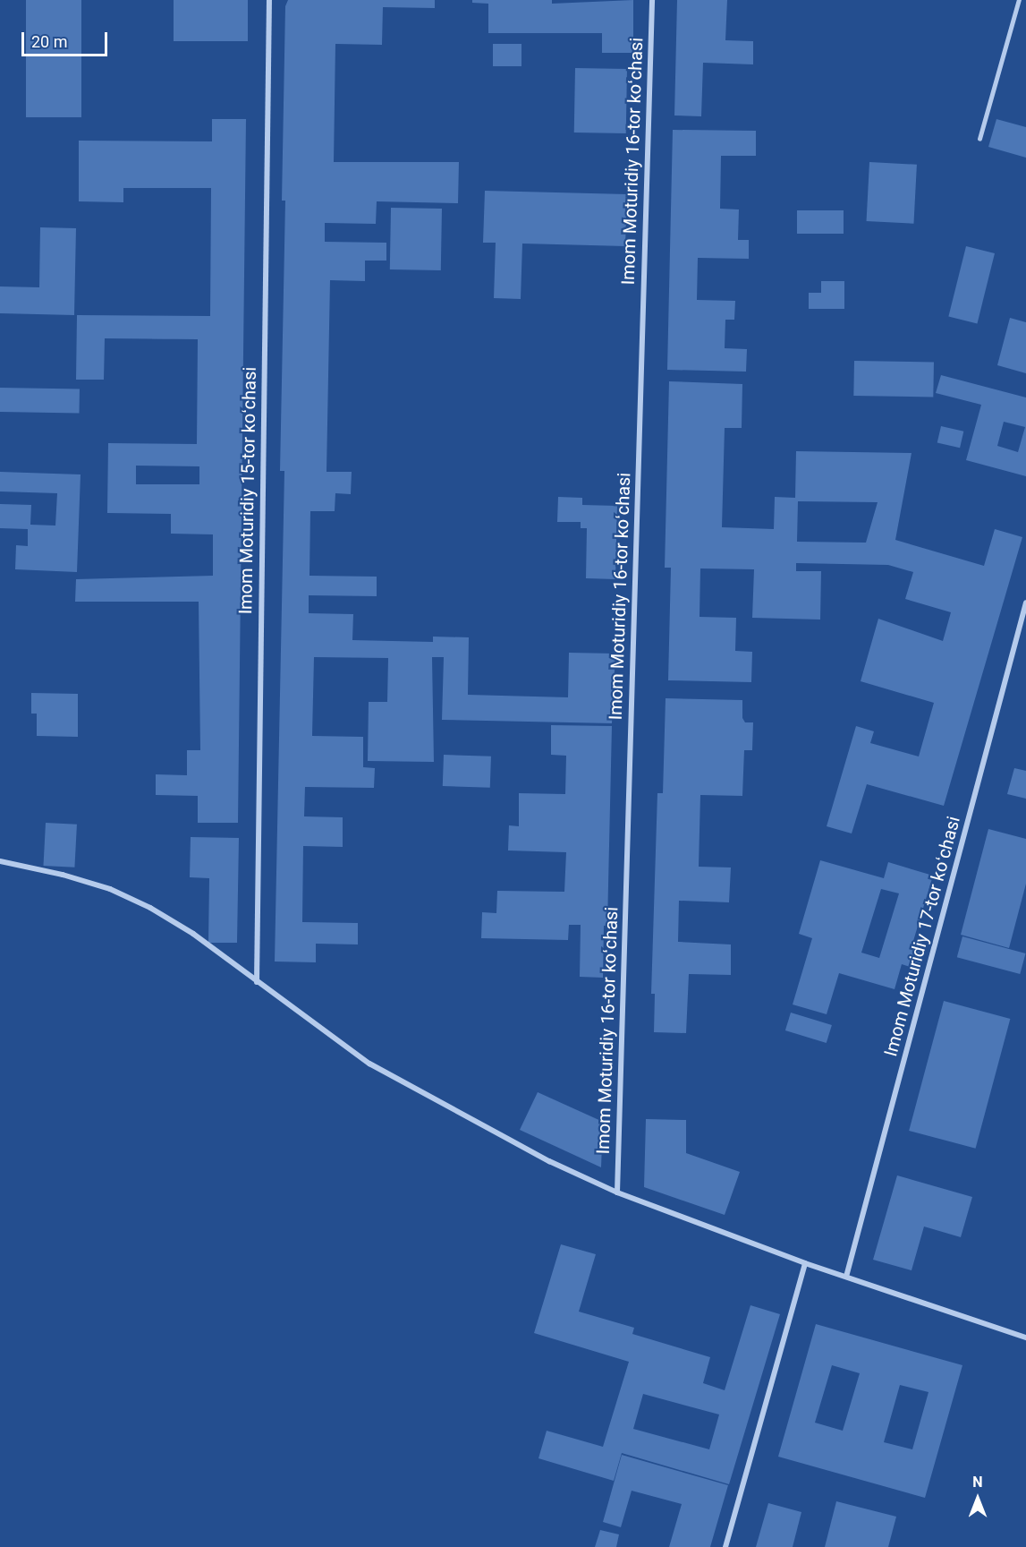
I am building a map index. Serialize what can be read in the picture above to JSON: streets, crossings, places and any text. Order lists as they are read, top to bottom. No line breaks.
{"streets":{"street":["Imom Moturidiy 16-tor koʻchasi","Imom Moturidiy 15-tor koʻchasi","Imom Moturidiy 17-tor koʻchasi"]},"scale_bar":"20 m","north":"top"}
